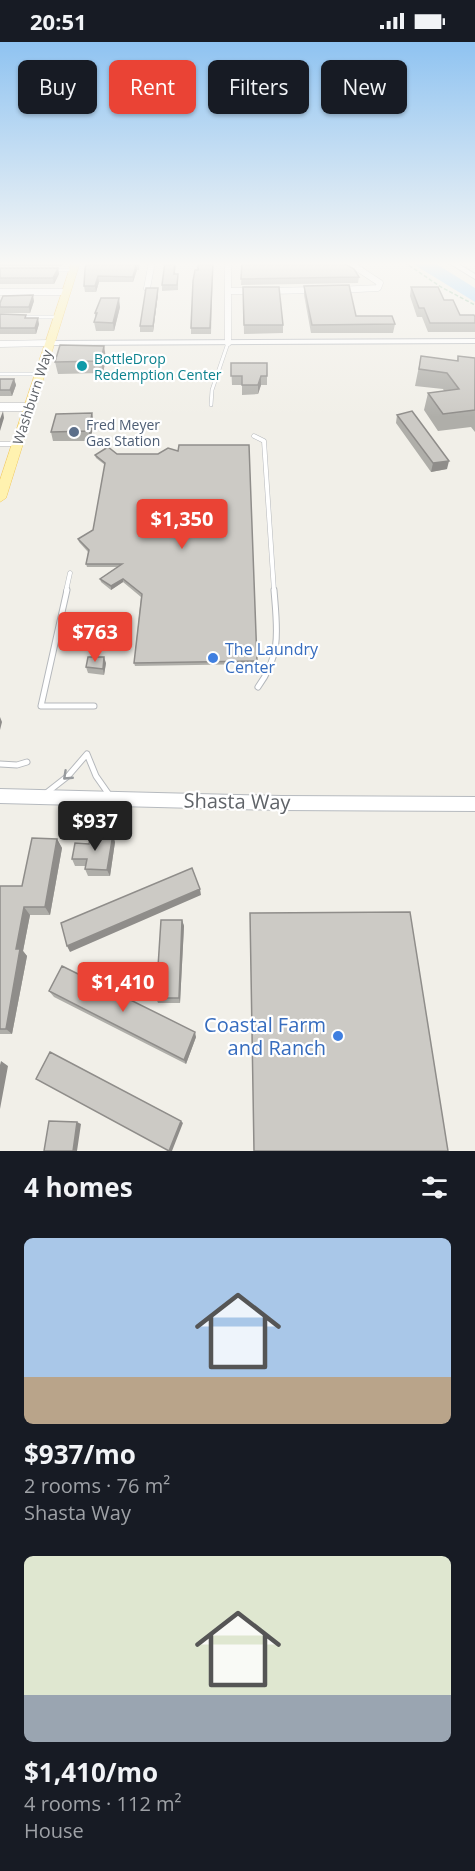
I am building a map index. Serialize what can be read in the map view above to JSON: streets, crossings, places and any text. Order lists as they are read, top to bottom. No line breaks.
{"streets":{"main road":["Washburn Way"],"street":["Shasta Way"]},"places":["BottleDrop Redemption Center","Fred Meyer Gas Station","The Laundry Center","Coastal Farm and Ranch"],"page":{"status":"20:51","chip":["Buy","Rent","Filters","New"],"price":["$1,350","$763","$937","$1,410"],"heading":"4 homes","list":[{"name":"$937/mo","note":"2 rooms · 76 m² · Shasta Way"},{"name":"$1,410/mo","note":"4 rooms · 112 m² · House"}]}}
